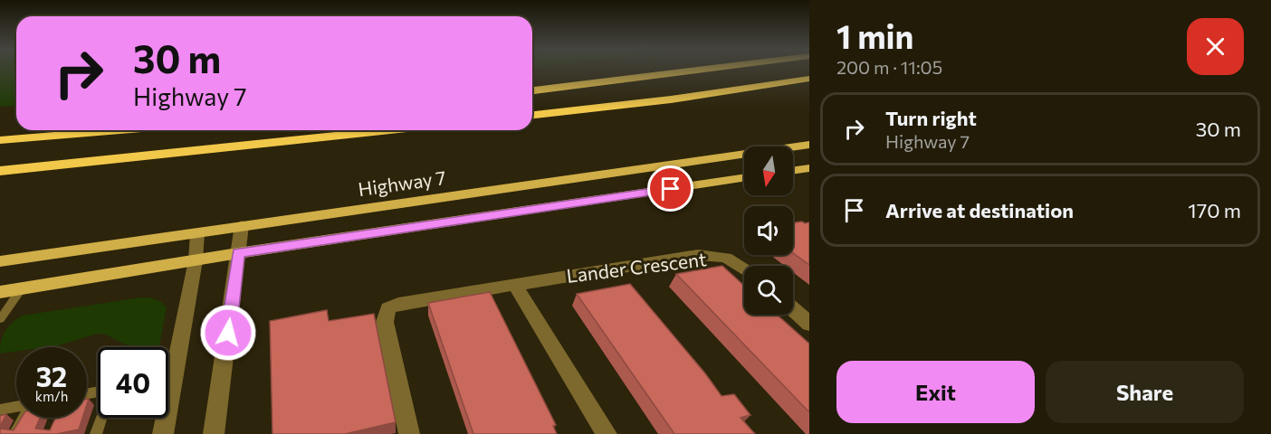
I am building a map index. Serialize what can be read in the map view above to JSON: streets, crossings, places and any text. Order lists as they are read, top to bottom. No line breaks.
{"streets":{"main road":["Highway 7"],"street":["Lander Crescent"]},"north":"bottom","page":{"heading":["1 min","200 m · 11:05"],"turn":["30 m","Highway 7"],"list":[{"name":"Turn right","note":"Highway 7","value":"30 m"},{"name":"Arrive at destination","value":"170 m"}],"speed":"32 km/h","limit":"40","buttons":["Exit","Share"]}}
